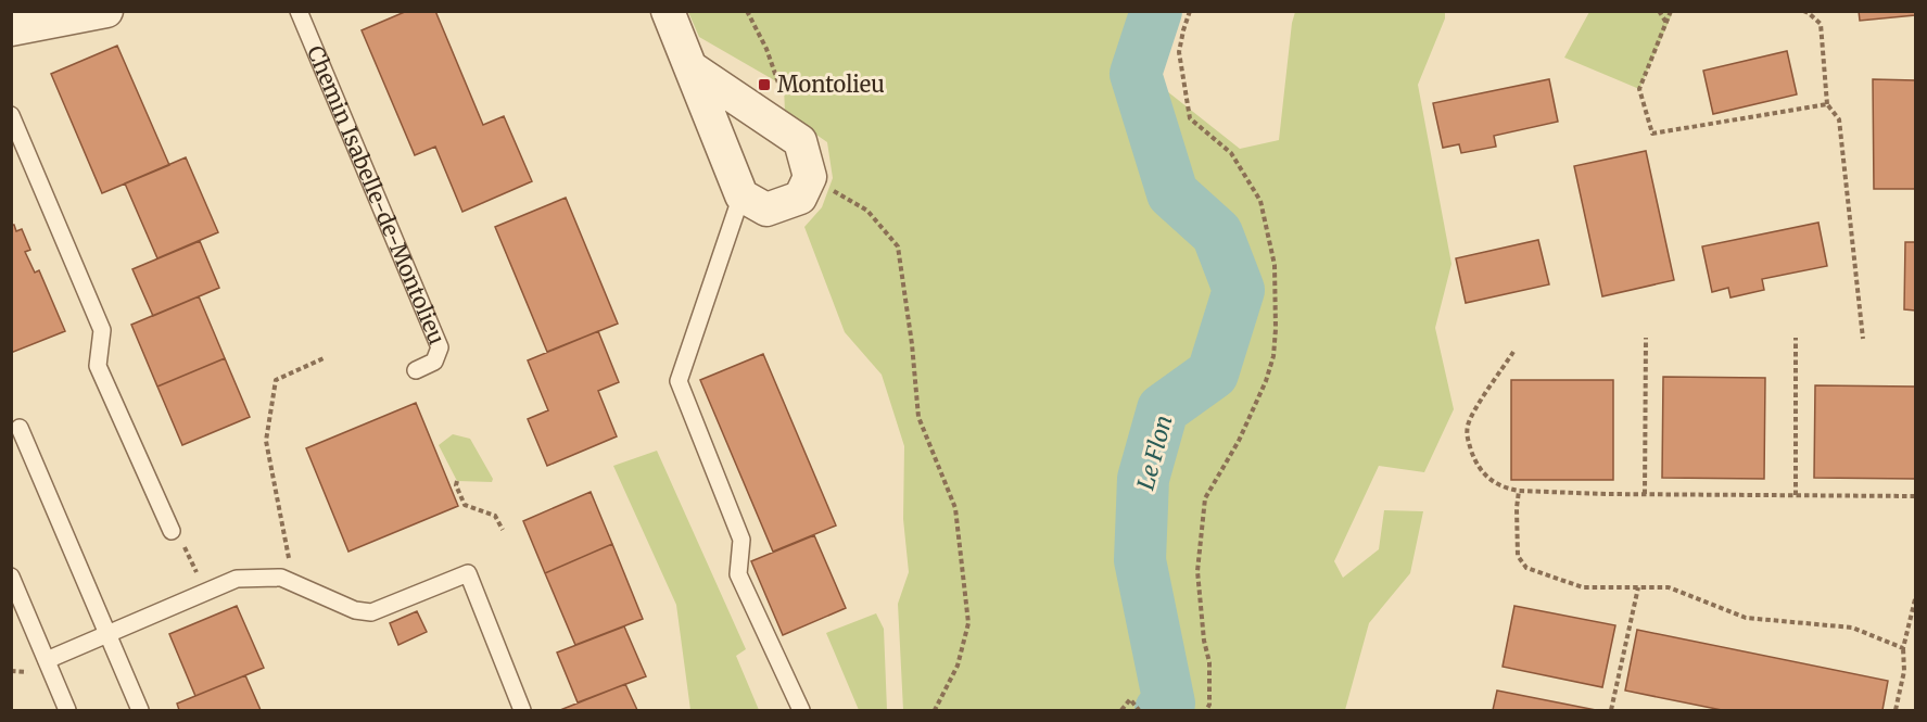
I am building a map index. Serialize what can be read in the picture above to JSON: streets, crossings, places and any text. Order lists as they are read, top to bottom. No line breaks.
{"streets":{"lane":["Chemin Isabelle-de-Montolieu"]},"water":["Le Flon"],"places":{"transit":["Montolieu"]}}
